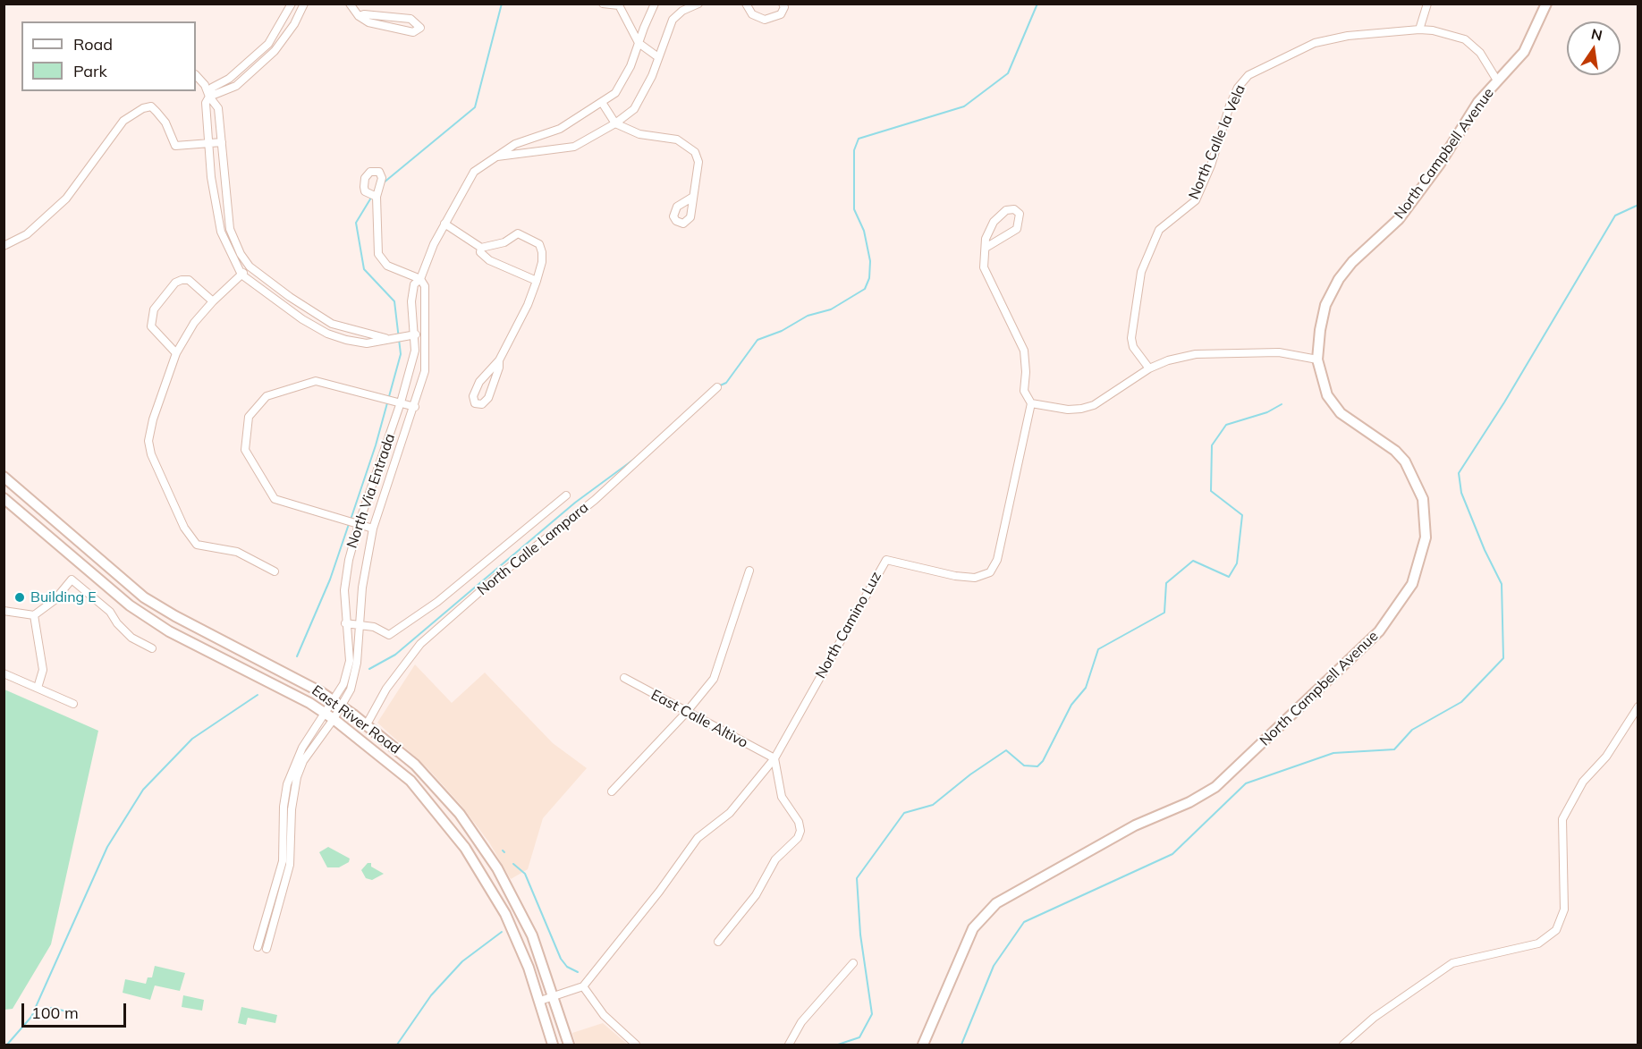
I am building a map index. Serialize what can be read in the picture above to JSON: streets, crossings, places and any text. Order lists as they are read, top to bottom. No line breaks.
{"streets":{"main road":["North Campbell Avenue","East River Road"],"street":["North Calle la Vela","North Via Entrada","North Calle Lampara","North Camino Luz","East Calle Altivo"]},"crossings":[["North Calle la Vela","North Campbell Avenue"],["North Via Entrada","North Calle Lampara"],["North Via Entrada","East River Road"],["North Calle Lampara","East River Road"],["North Camino Luz","East Calle Altivo"],["North Camino Luz","East River Road"]],"places":["Building E"],"legend":["Road","Park"],"scale_bar":"100 m","north":"top"}
